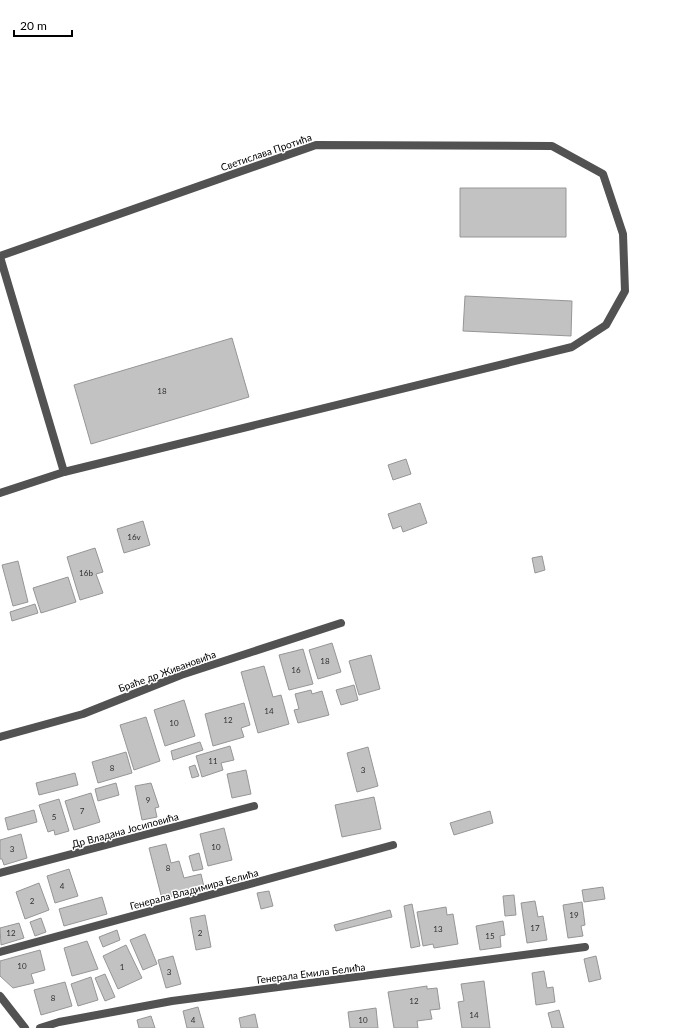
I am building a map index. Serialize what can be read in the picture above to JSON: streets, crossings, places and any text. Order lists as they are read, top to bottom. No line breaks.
{"streets":{"street":["Светислава Протића","Браће др Живановића","Др Владана Јосиповића","Генерала Владимира Белића","Генерала Емила Белића"]},"house_numbers":["18","16v","16b","18","16","14","12","10","11","8","3","9","7","5","10","3","8","4","2","19","17","13","12","2","15","10","1","3","8","12","14","4","10"],"scale_bar":"20 m"}
